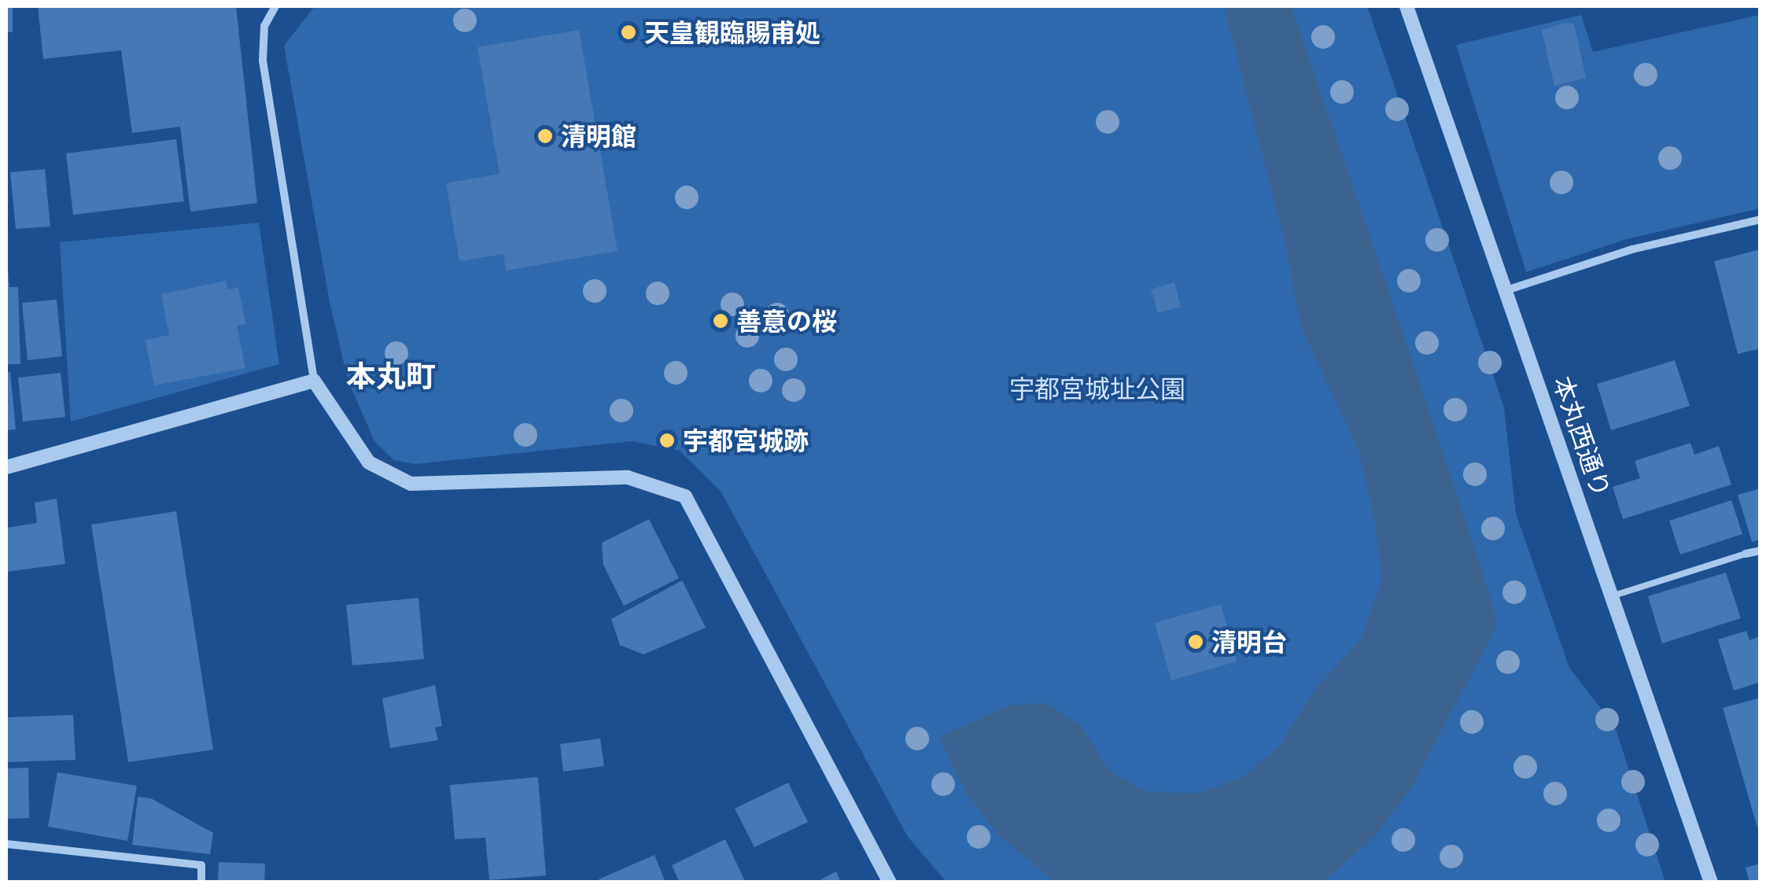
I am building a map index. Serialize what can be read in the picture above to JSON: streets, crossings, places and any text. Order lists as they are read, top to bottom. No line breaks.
{"streets":{"street":["本丸西通り"]},"districts":["本丸町"],"parks":["宇都宮城址公園"],"places":["天皇観臨賜甫処","清明館","善意の桜","宇都宮城跡","清明台"]}
